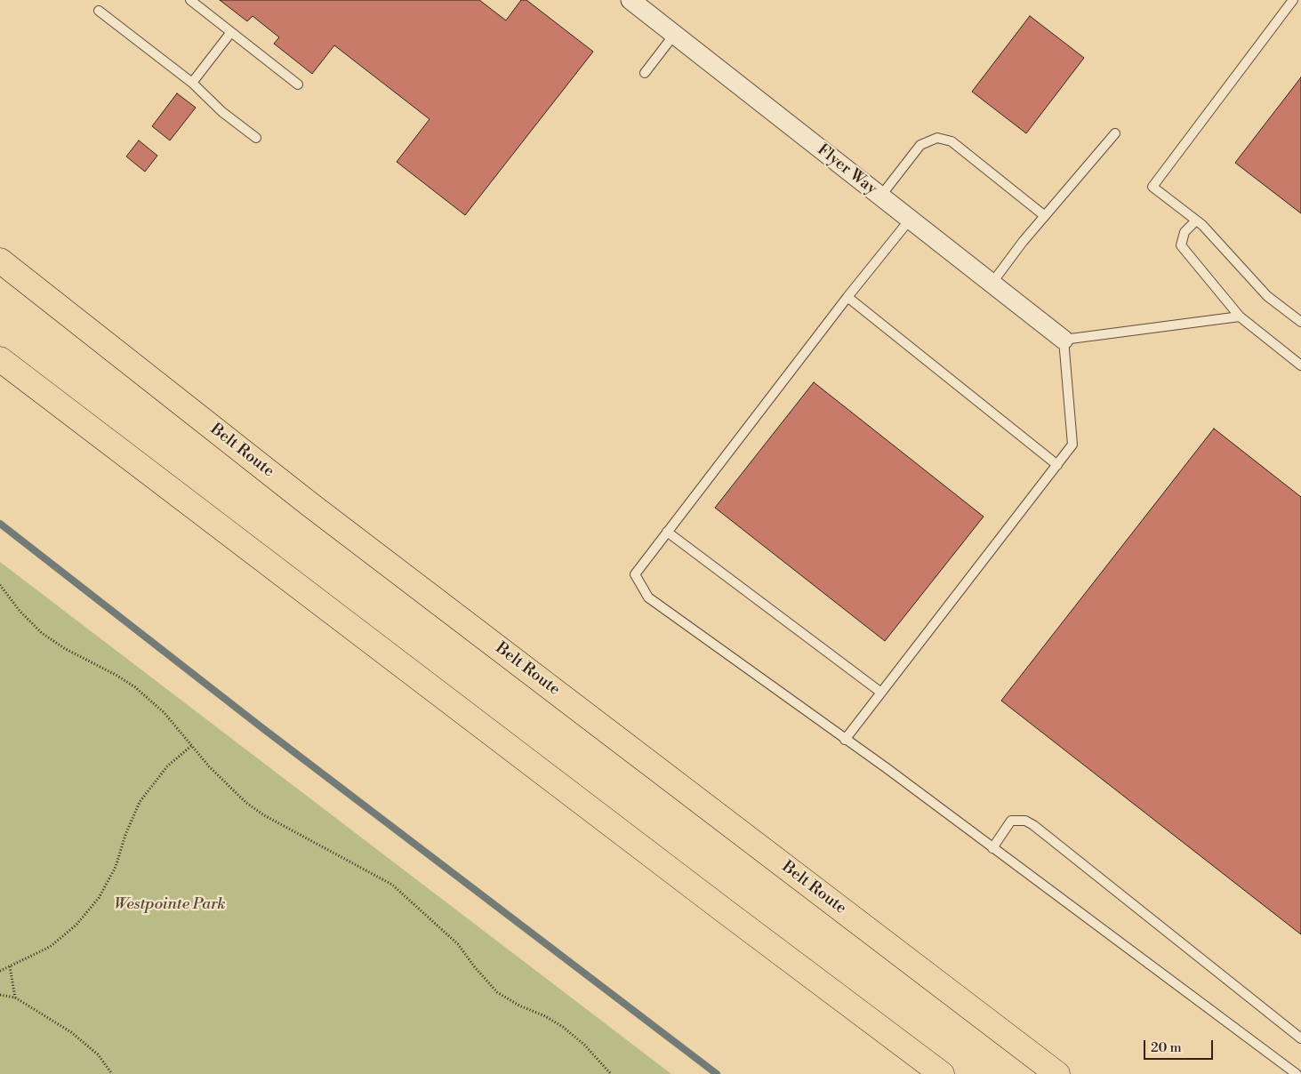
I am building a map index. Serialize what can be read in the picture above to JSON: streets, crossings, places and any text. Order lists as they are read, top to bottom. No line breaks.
{"streets":{"highway":["Belt Route"],"street":["Flyer Way"]},"parks":["Westpointe Park"],"scale_bar":"20 m"}
